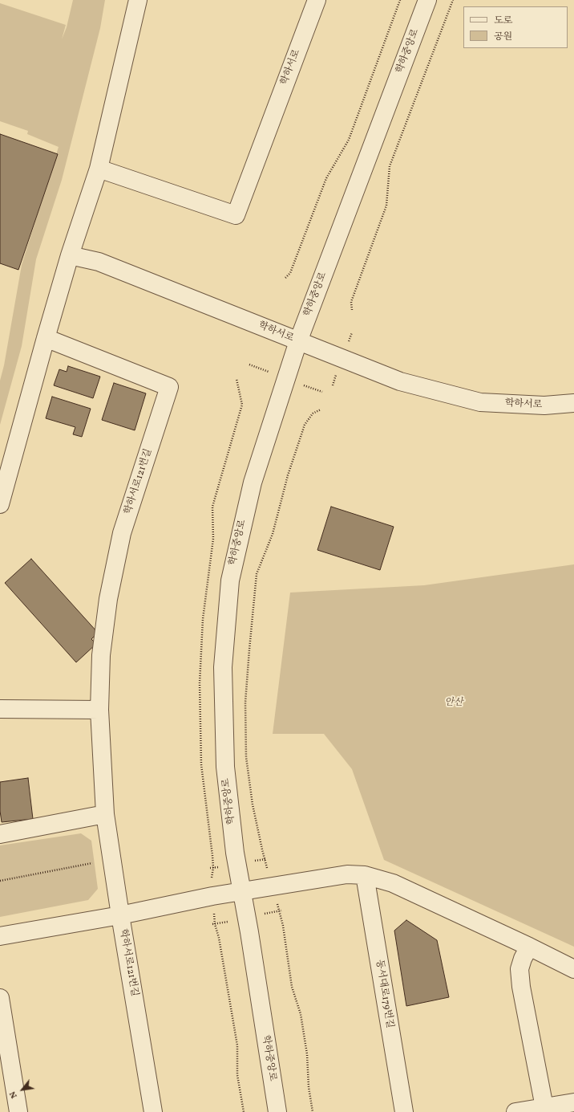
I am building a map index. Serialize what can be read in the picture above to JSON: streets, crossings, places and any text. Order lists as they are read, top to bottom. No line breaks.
{"streets":{"street":["학하중앙로","학하서로","학하서로121번길","동서대로179번길"]},"crossings":[["학하중앙로","학하서로"]],"parks":["안산"],"legend":["도로","공원"],"north":"bottom left"}
